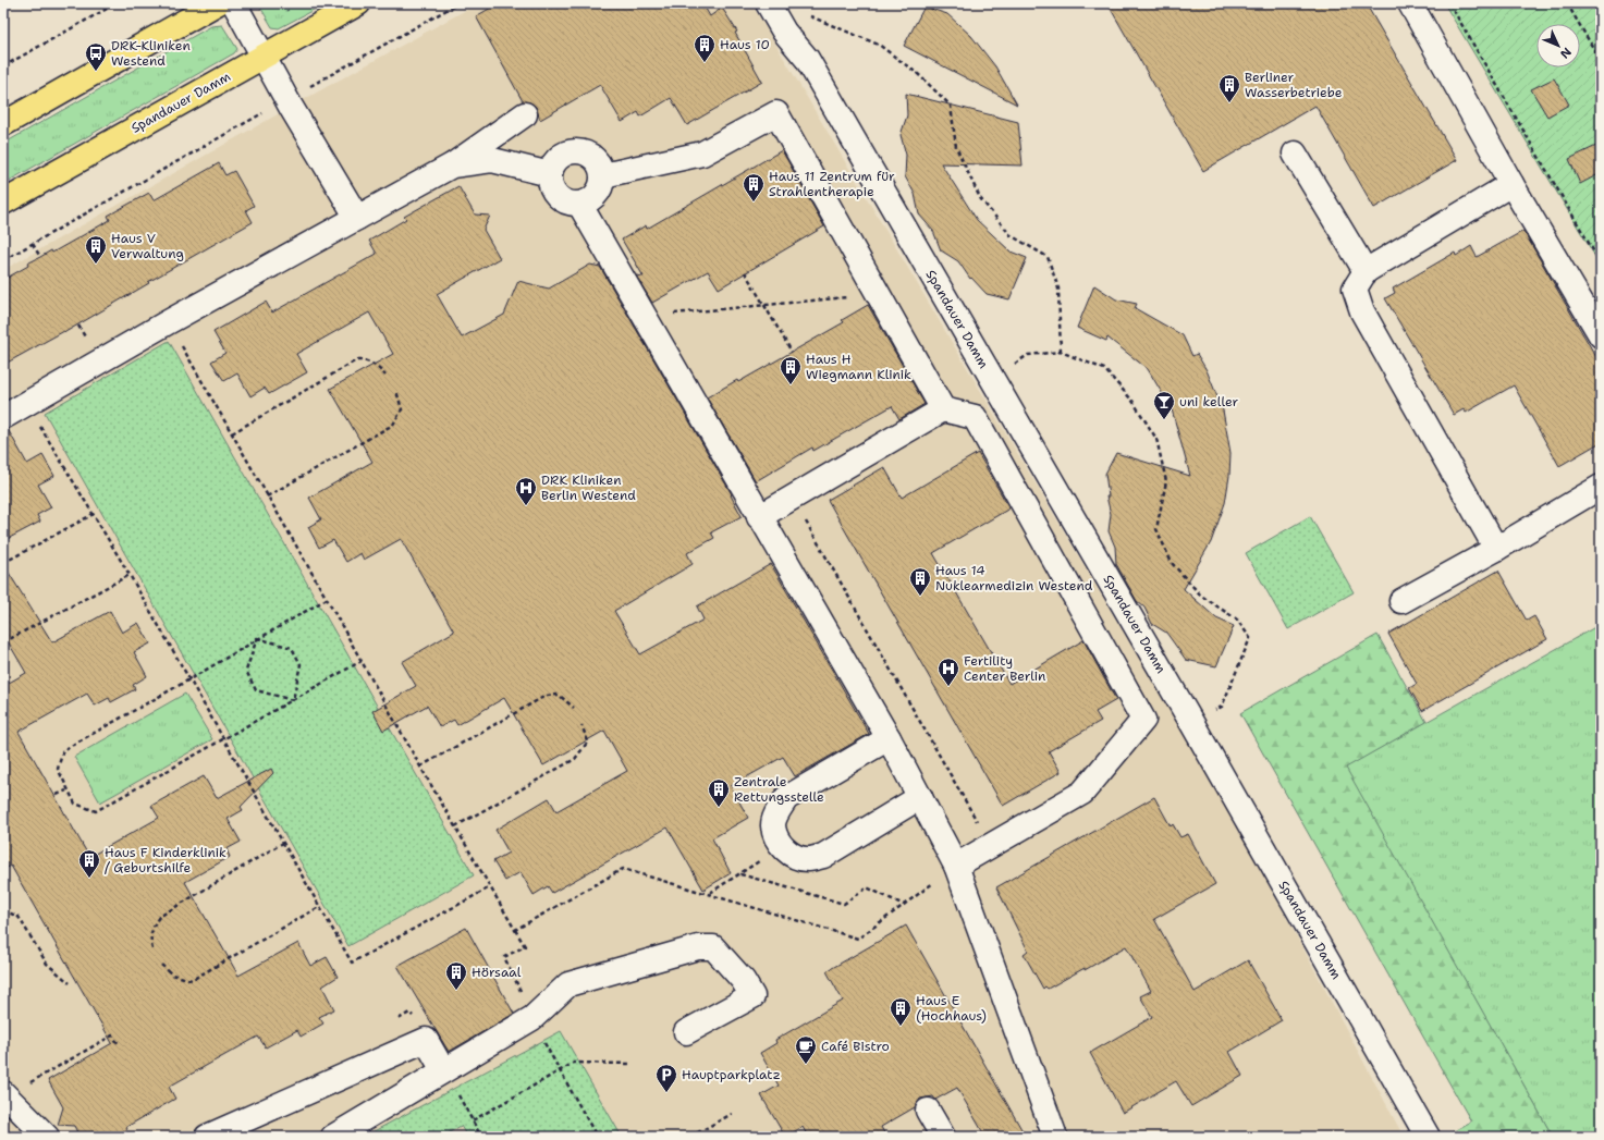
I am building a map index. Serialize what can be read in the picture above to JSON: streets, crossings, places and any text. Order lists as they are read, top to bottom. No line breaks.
{"streets":{"main road":["Spandauer Damm"]},"places":{"building":["Haus 10","Berliner Wasserbetriebe","Haus 11 Zentrum für Strahlentherapie","Haus V Verwaltung","Haus H Wiegmann Klinik","Haus 14 Nuklearmedizin Westend","Zentrale Rettungsstelle","Haus F Kinderklinik / Geburtshilfe","Hörsaal","Haus E (Hochhaus)"],"bus stop":["DRK-Kliniken Westend"],"bar":["uni keller"],"hospital":["DRK Kliniken Berlin Westend","Fertility Center Berlin"],"cafe":["Café Bistro"],"parking":["Hauptparkplatz"]},"north":"bottom right"}
